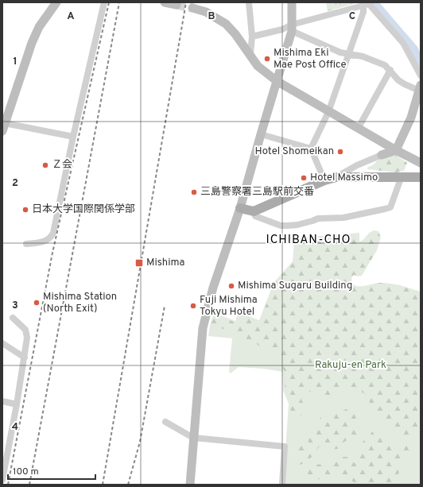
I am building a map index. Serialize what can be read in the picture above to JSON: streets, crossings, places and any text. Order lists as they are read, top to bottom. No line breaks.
{"districts":["ICHIBAN-CHO"],"parks":["Rakuju-en Park"],"places":{"other":["Mishima Eki Mae Post Office","Hotel Shomeikan","Ｚ会","Hotel Massimo","三島警察署三島駅前交番","日本大学国際関係学部","Mishima Sugaru Building","Mishima Station (North Exit)","Fuji Mishima Tokyu Hotel"],"transit":["Mishima"]},"scale_bar":"100 m","grid":{"columns":["A","B","C"],"rows":["1","2","3","4"]}}
